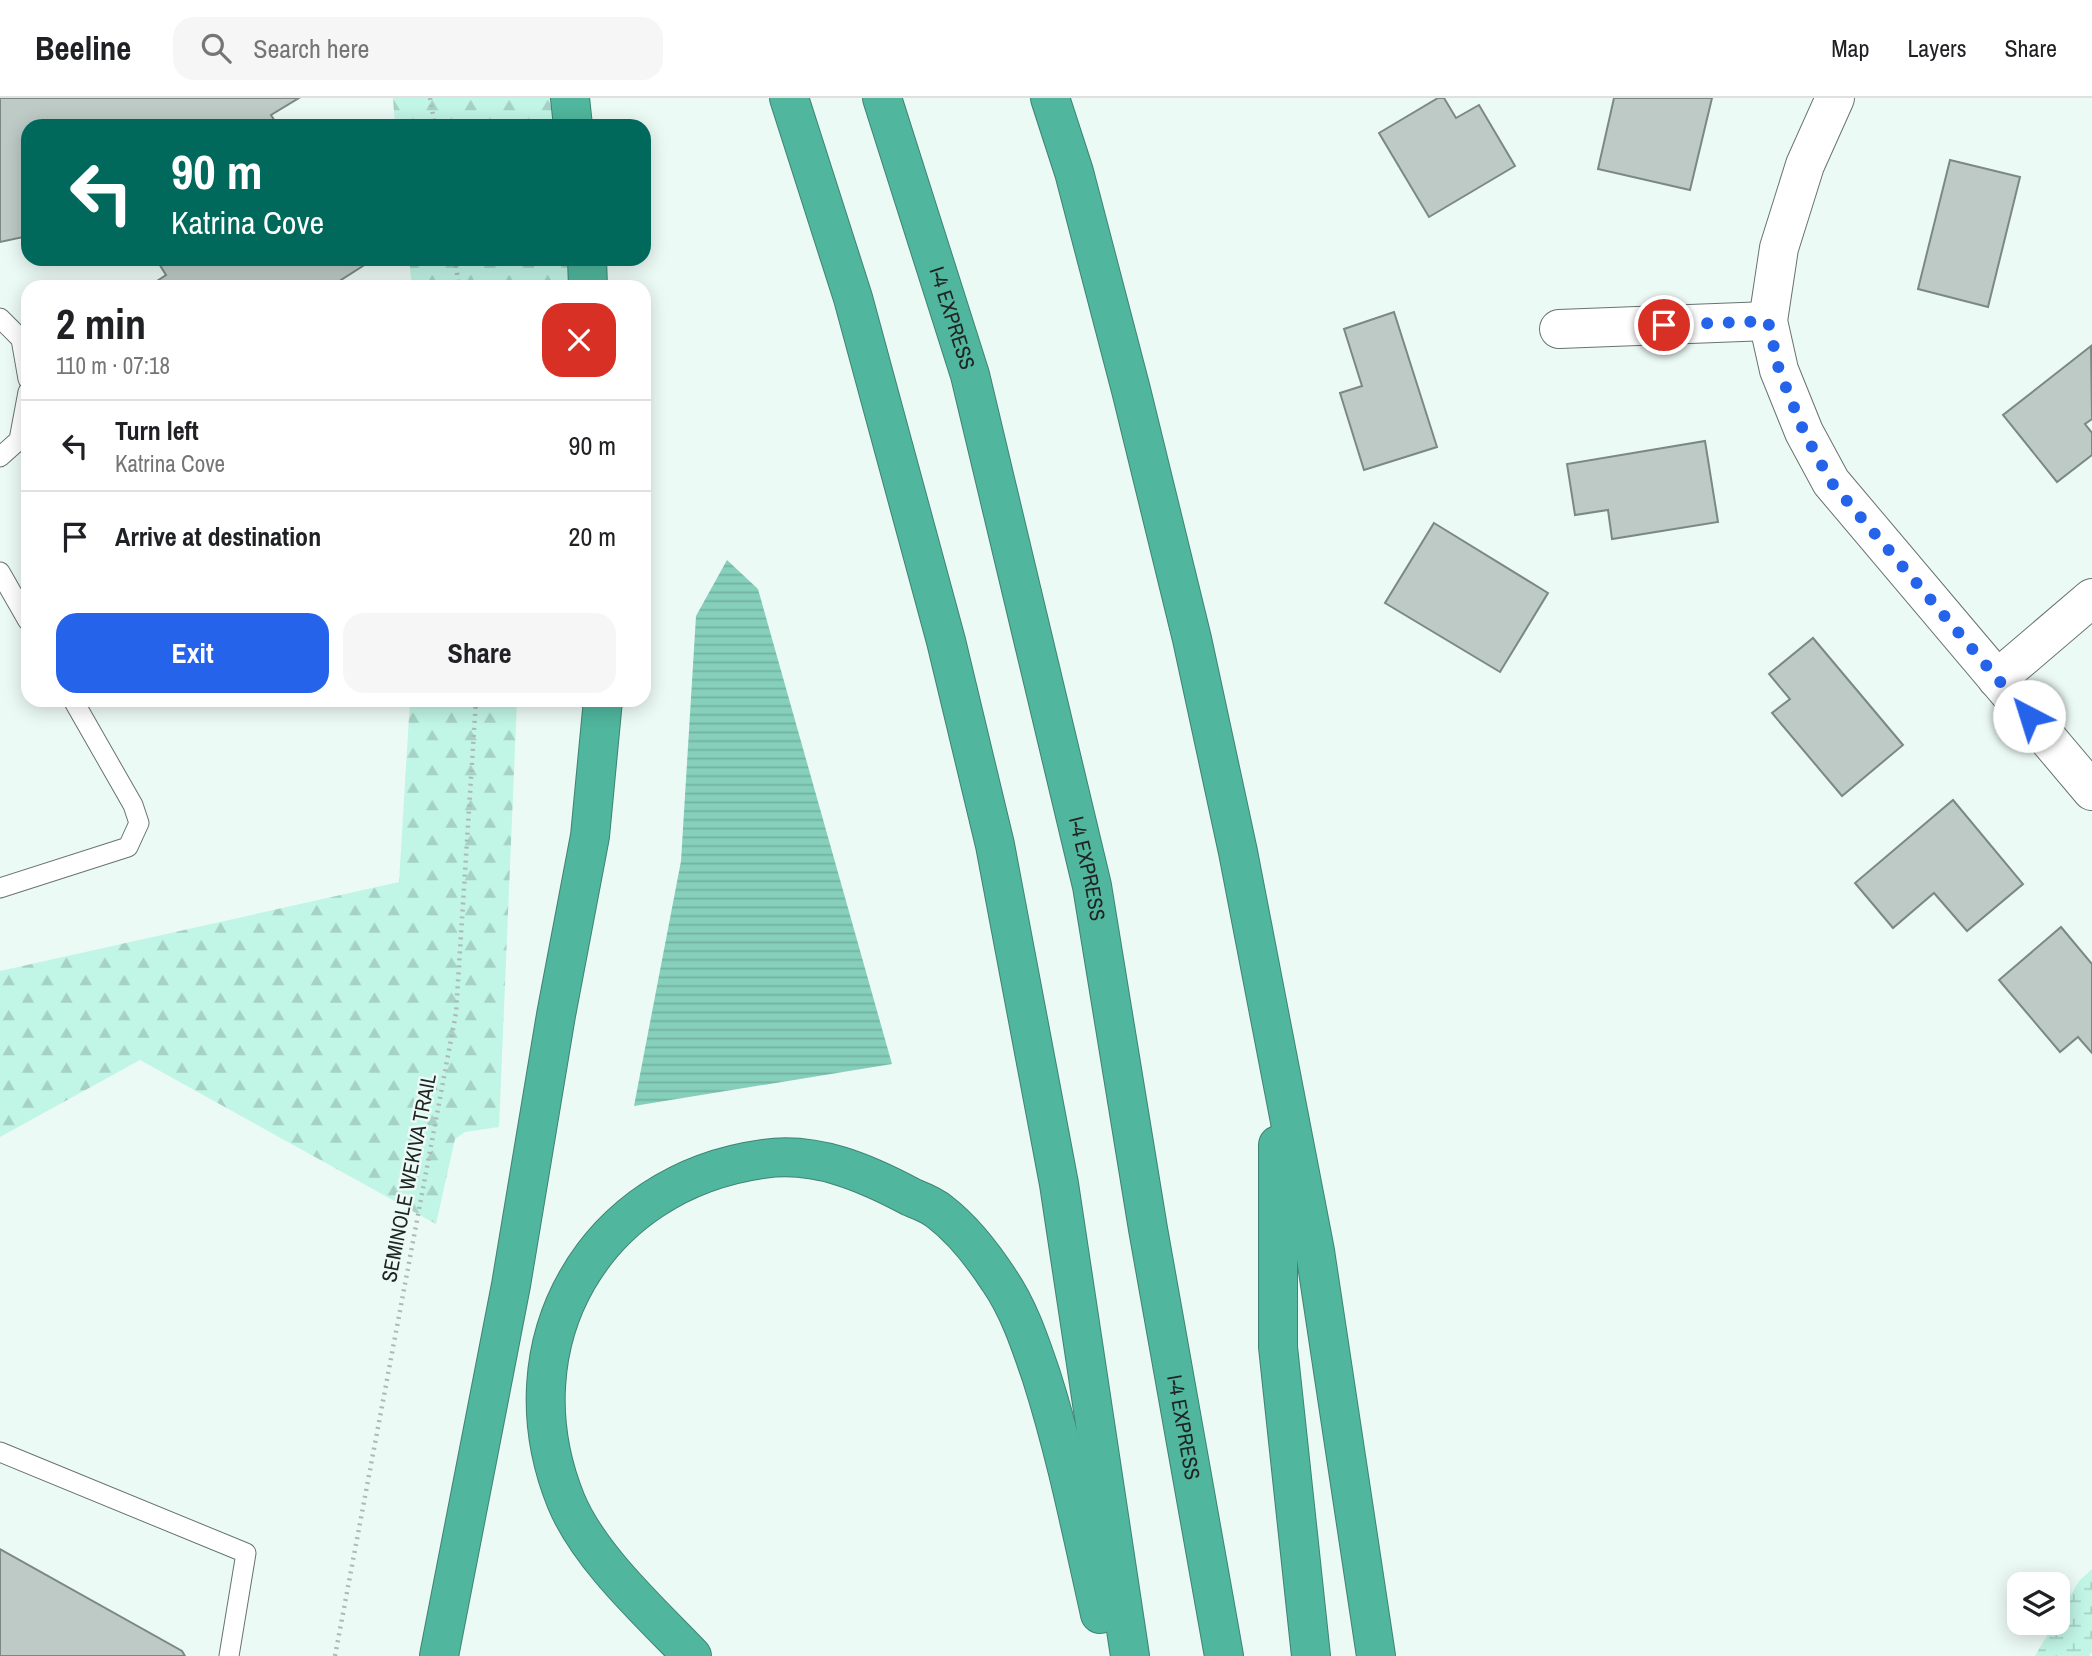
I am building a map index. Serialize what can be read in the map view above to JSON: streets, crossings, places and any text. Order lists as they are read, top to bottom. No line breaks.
{"streets":{"highway":["I-4 EXPRESS"],"path":["SEMINOLE WEKIVA TRAIL"]},"page":{"header":"Beeline","search":"Search here","nav":["Map","Layers","Share"],"turn":["90 m","Katrina Cove"],"heading":["2 min","110 m · 07:18"],"list":[{"name":"Turn left","note":"Katrina Cove","value":"90 m"},{"name":"Arrive at destination","value":"20 m"}],"buttons":["Exit","Share"]}}
